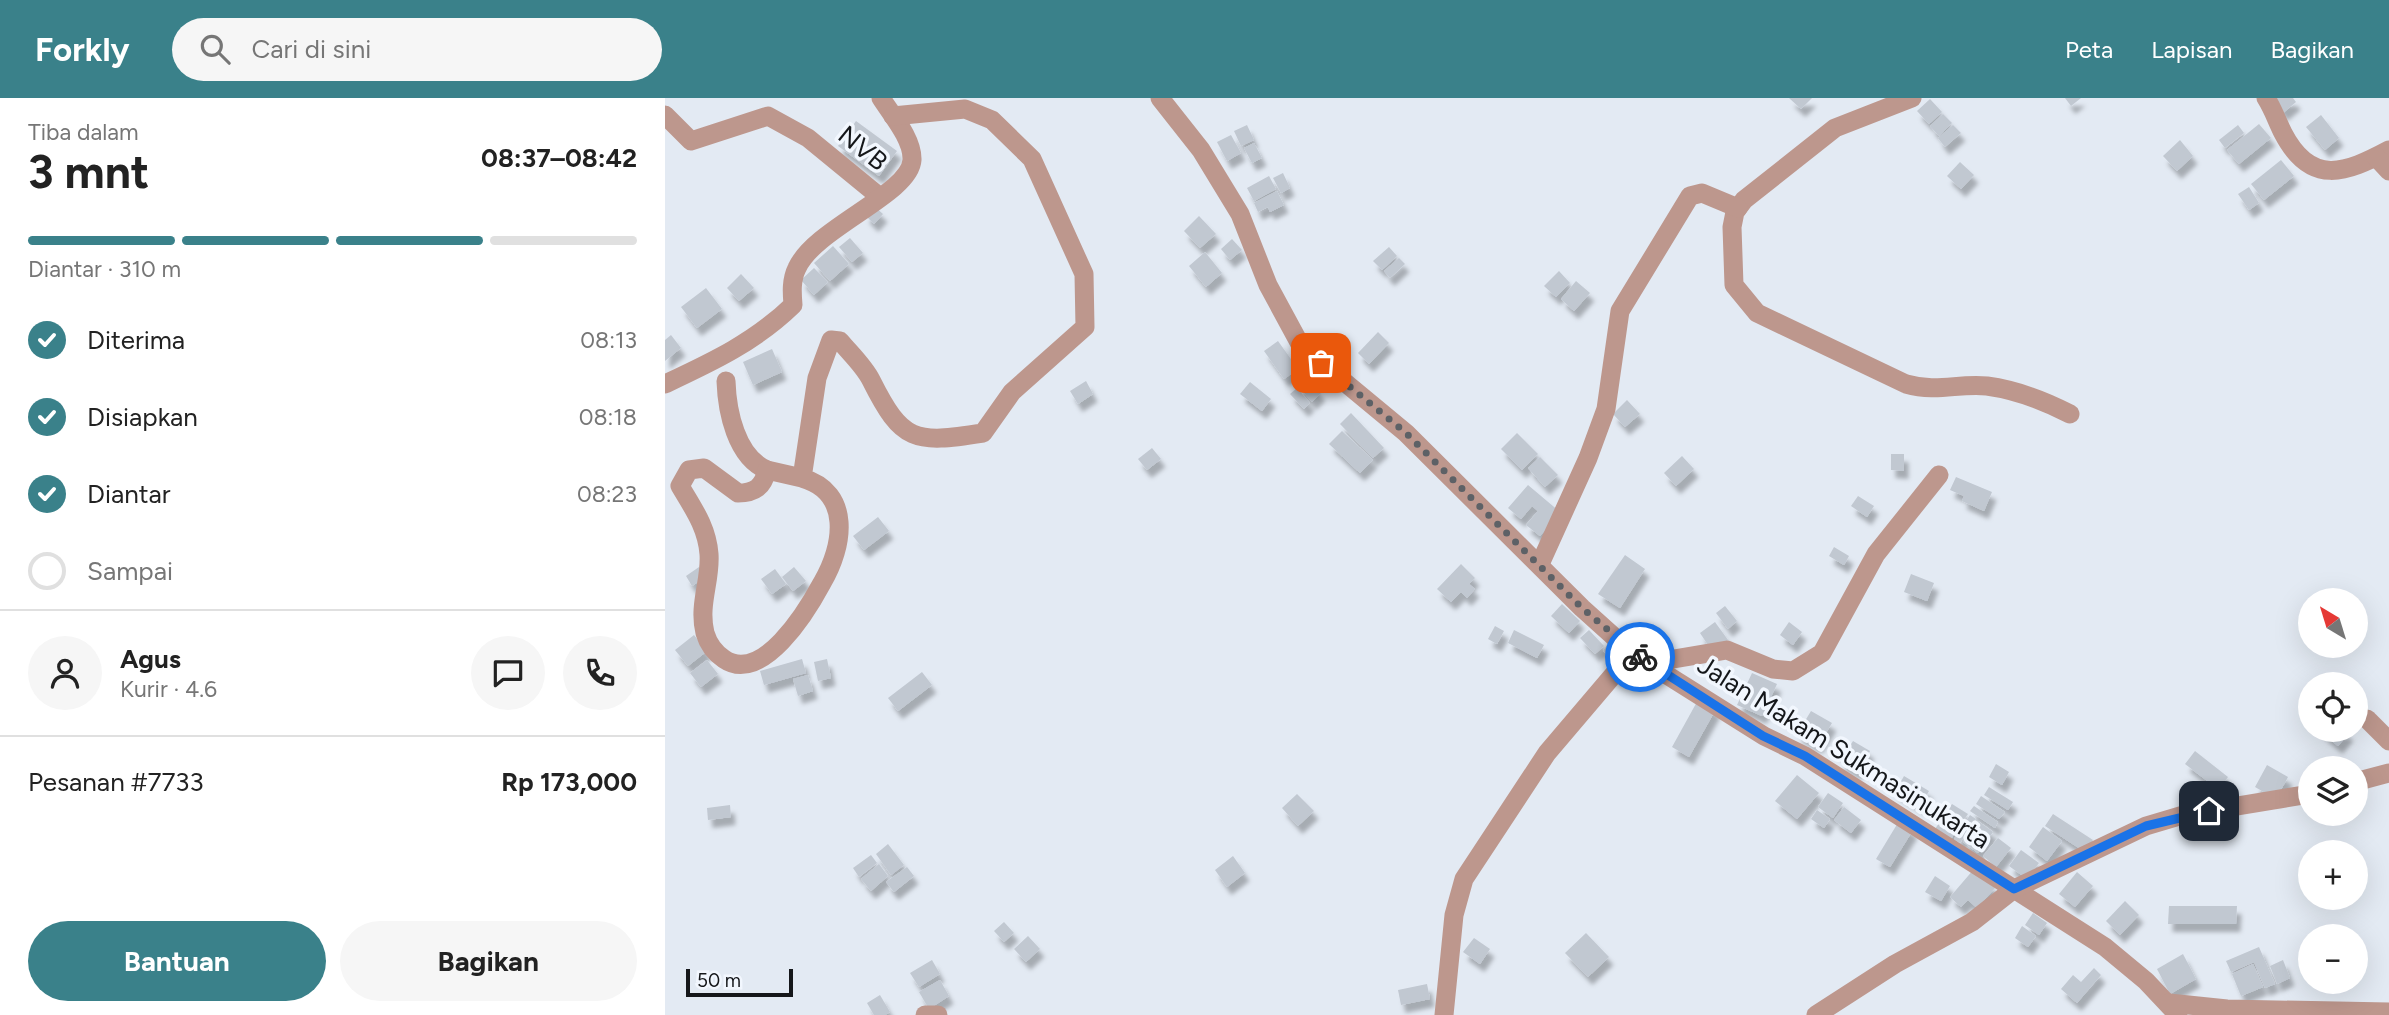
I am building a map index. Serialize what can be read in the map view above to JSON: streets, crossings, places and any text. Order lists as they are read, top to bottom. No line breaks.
{"streets":{"street":["NVB","Jalan Makam Sukmasinukarta"]},"scale_bar":"50 m","north":"top left","page":{"header":"Forkly","search":"Cari di sini","nav":["Peta","Lapisan","Bagikan"],"heading":["3 mnt","Tiba dalam","08:37–08:42"],"panel":["Agus","Kurir · 4.6","Pesanan #7733","Rp 173,000"],"bar":"Diantar · 310 m","list":[["Diterima","08:13"],["Disiapkan","08:18"],["Diantar","08:23"],"Sampai"],"map_buttons":["+","−"],"buttons":["Bantuan","Bagikan"],"scale":"50 m"}}
